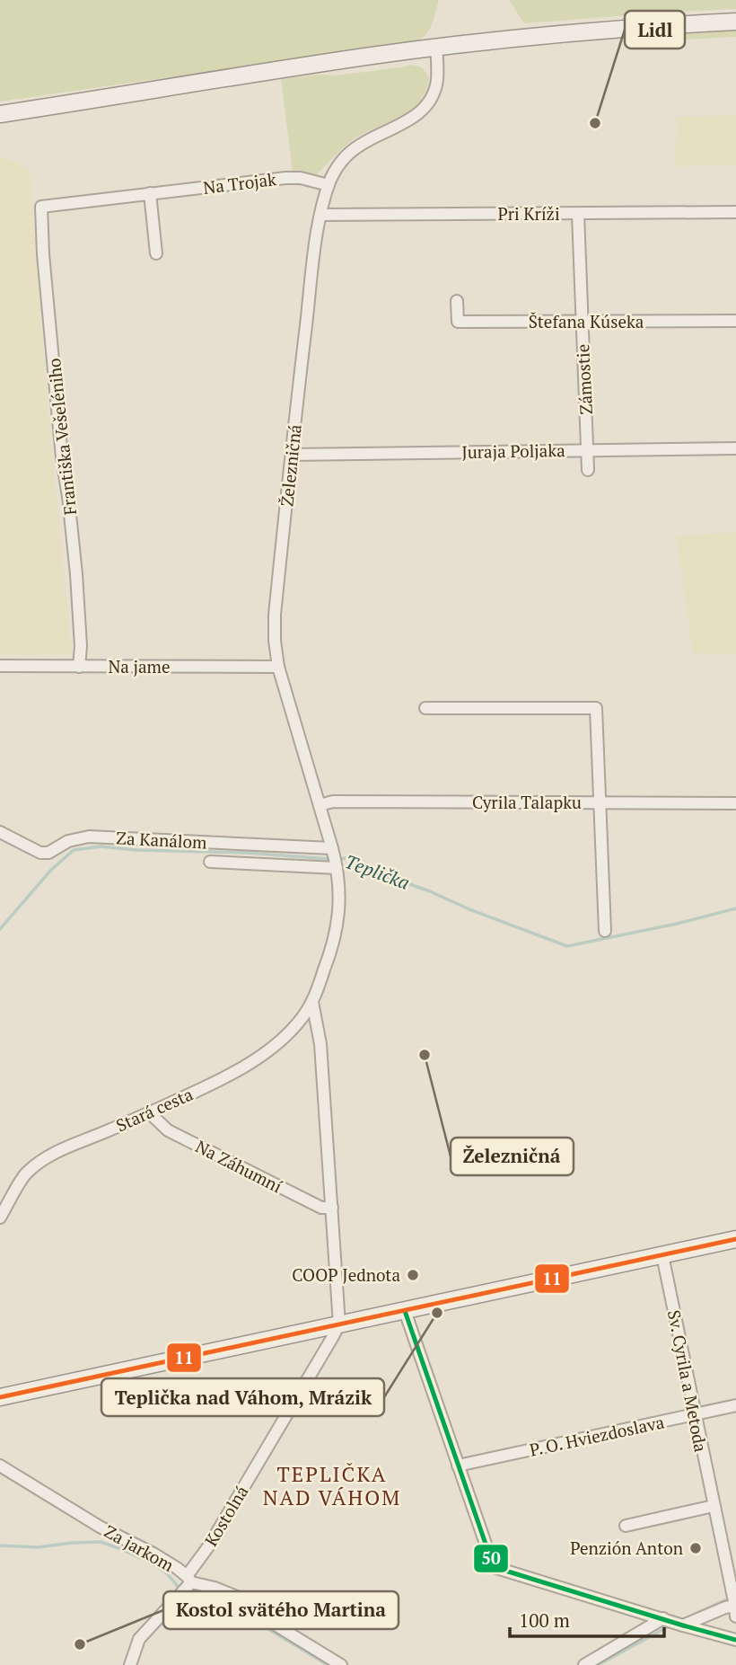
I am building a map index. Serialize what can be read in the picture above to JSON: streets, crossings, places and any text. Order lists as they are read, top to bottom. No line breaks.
{"streets":{"street":["Na Trojak","Pri Kríži","Štefana Kúseka","Zámostie","Františka Vešeléniho","Juraja Poljaka","Železničná","Na jame","Cyrila Talapku","Za Kanálom","Stará cesta","Na Záhumní","Sv. Cyrila a Metoda","P. O. Hviezdoslava","Kostolná","Za jarkom"]},"crossings":[["Na Trojak","Františka Vešeléniho"],["Na Trojak","Železničná"],["Pri Kríži","Zámostie"],["Pri Kríži","Železničná"],["Štefana Kúseka","Zámostie"],["Zámostie","Juraja Poljaka"],["Františka Vešeléniho","Na jame"],["Juraja Poljaka","Železničná"],["Železničná","Na jame"],["Železničná","Cyrila Talapku"],["Železničná","Za Kanálom"],["Železničná","Stará cesta"],["Stará cesta","Na Záhumní"],["Sv. Cyrila a Metoda","P. O. Hviezdoslava"],["Kostolná","Za jarkom"]],"districts":["TEPLIČKA NAD VÁHOM"],"water":["Teplička"],"places":["Lidl","Železničná","COOP Jednota","Teplička nad Váhom, Mrázik","Penzión Anton","Kostol svätého Martina"],"lines":["transit line 11","transit line 50"],"scale_bar":"100 m"}
